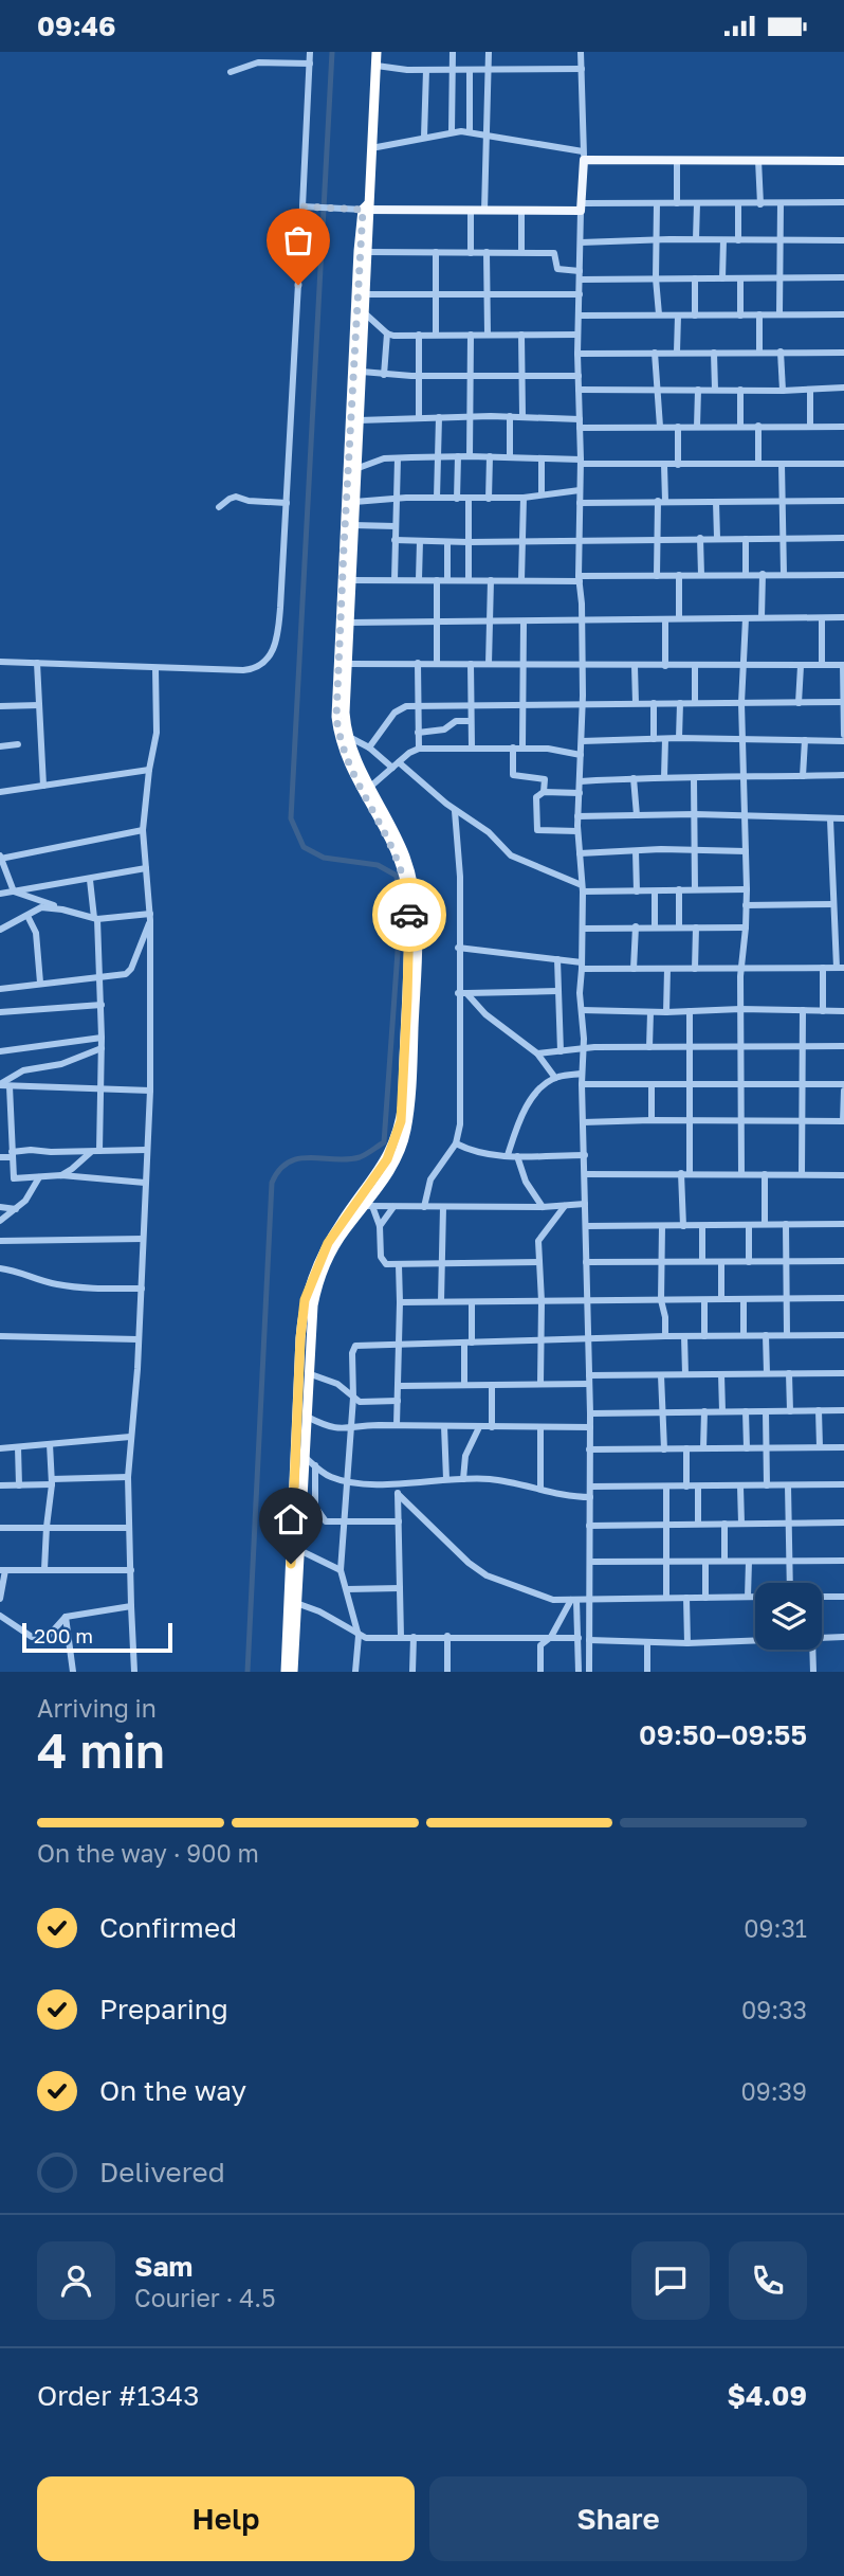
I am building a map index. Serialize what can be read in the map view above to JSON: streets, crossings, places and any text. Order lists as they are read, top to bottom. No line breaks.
{"scale_bar":"200 m","page":{"status":"09:46","scale":"200 m","heading":["4 min","Arriving in","09:50–09:55"],"panel":["Sam","Courier · 4.5","Order #1343","$4.09"],"bar":"On the way · 900 m","list":[["Confirmed","09:31"],["Preparing","09:33"],["On the way","09:39"],"Delivered"],"buttons":["Help","Share"]}}
